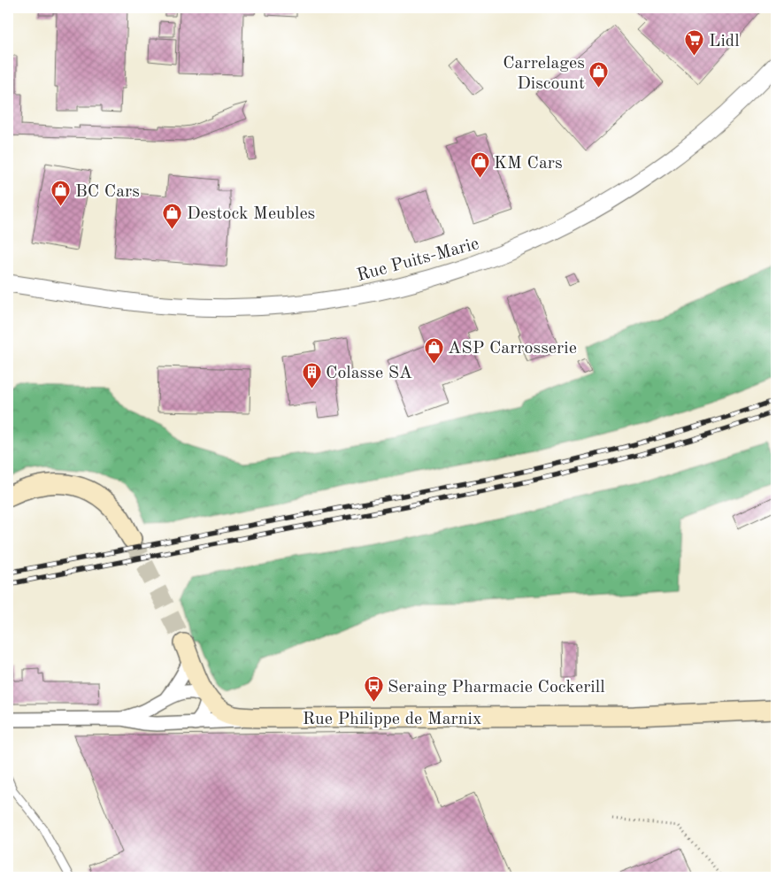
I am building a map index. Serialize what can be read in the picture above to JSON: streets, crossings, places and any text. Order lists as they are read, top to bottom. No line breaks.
{"streets":{"main road":["Rue Philippe de Marnix"],"street":["Rue Puits-Marie"]},"places":{"supermarket":["Lidl"],"shop":["Carrelages Discount","KM Cars","BC Cars","Destock Meubles","ASP Carrosserie"],"building":["Colasse SA"],"bus stop":["Seraing Pharmacie Cockerill"]}}
